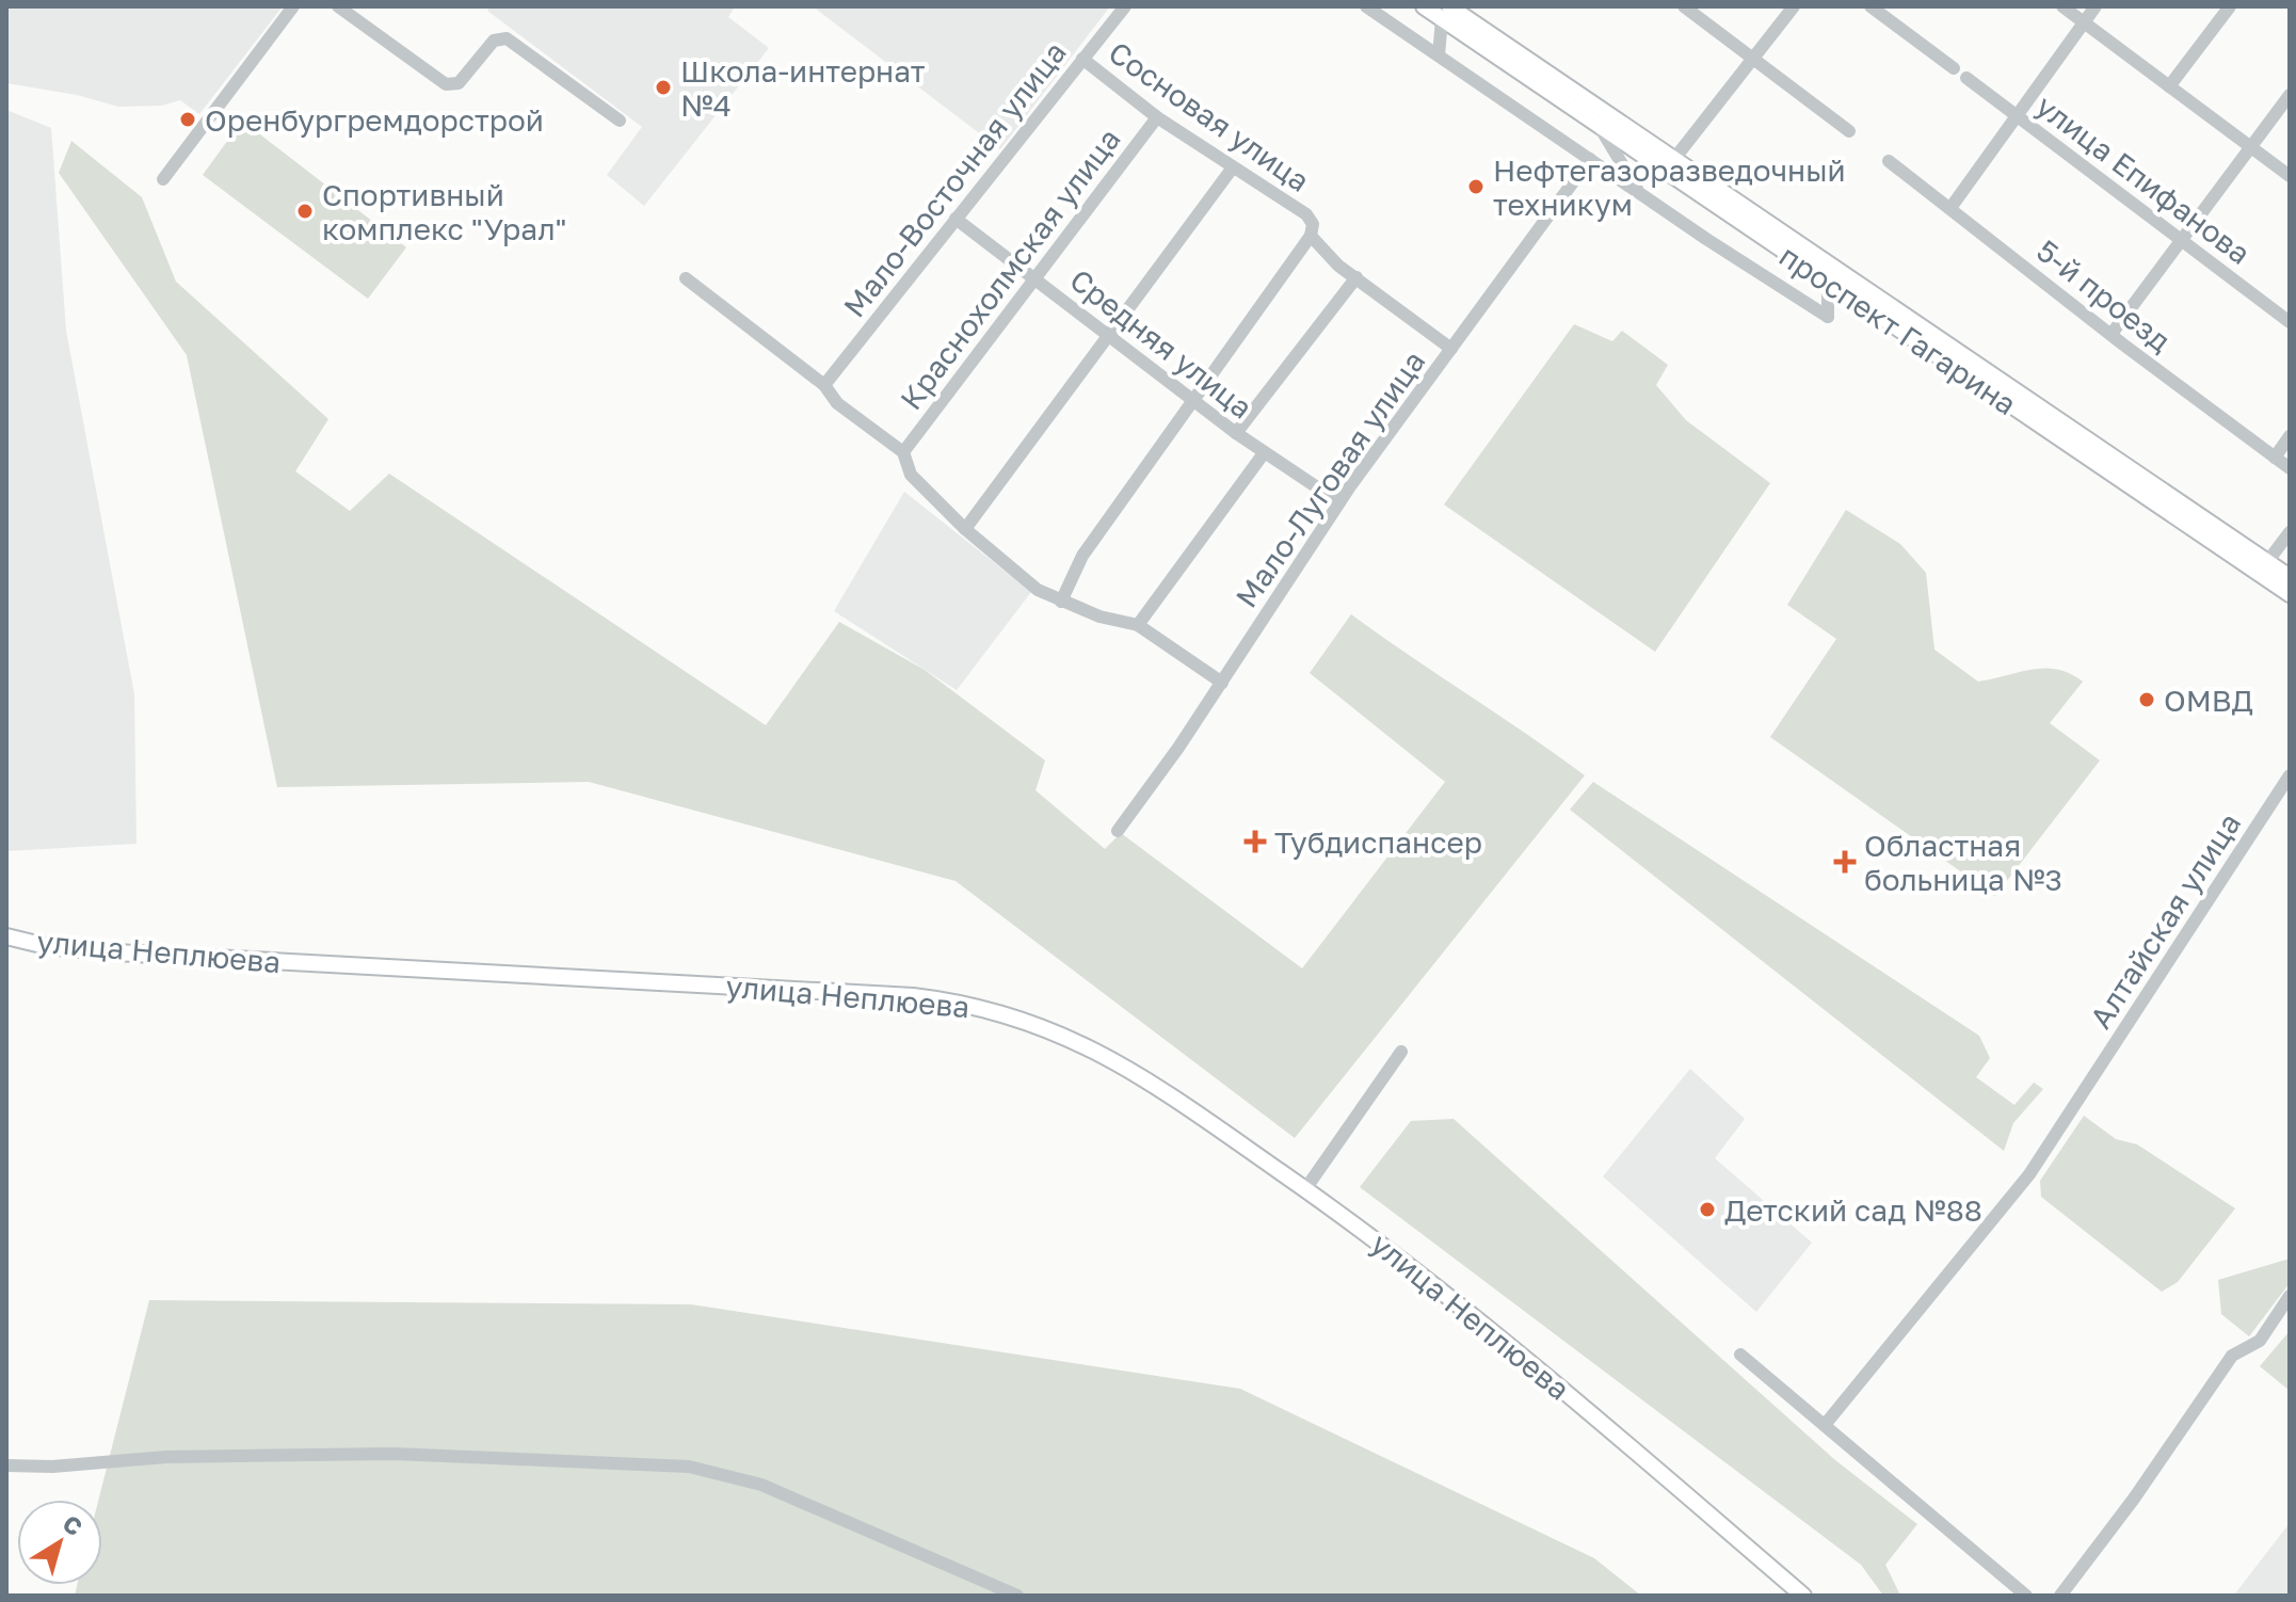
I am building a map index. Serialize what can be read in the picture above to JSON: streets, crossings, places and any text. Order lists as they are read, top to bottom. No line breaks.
{"streets":{"main road":["проспект Гагарина","улица Неплюева"],"street":["Сосновая улица","Мало-Восточная улица","улица Епифанова","Краснохолмская улица","5-й проезд","Средняя улица","Мало-Луговая улица","Алтайская улица"]},"crossings":[["Сосновая улица","Мало-Восточная улица"],["Сосновая улица","Краснохолмская улица"],["Сосновая улица","Мало-Луговая улица"],["Мало-Восточная улица","Средняя улица"],["Краснохолмская улица","Средняя улица"],["Средняя улица","Мало-Луговая улица"]],"places":{"other":["Школа-интернат №4","Оренбургремдорстрой","Нефтегазоразведочный техникум","Спортивный комплекс \"Урал\"","ОМВД","Детский сад №88"],"health":["Тубдиспансер","Областная больница №3"]},"north":"top right"}
